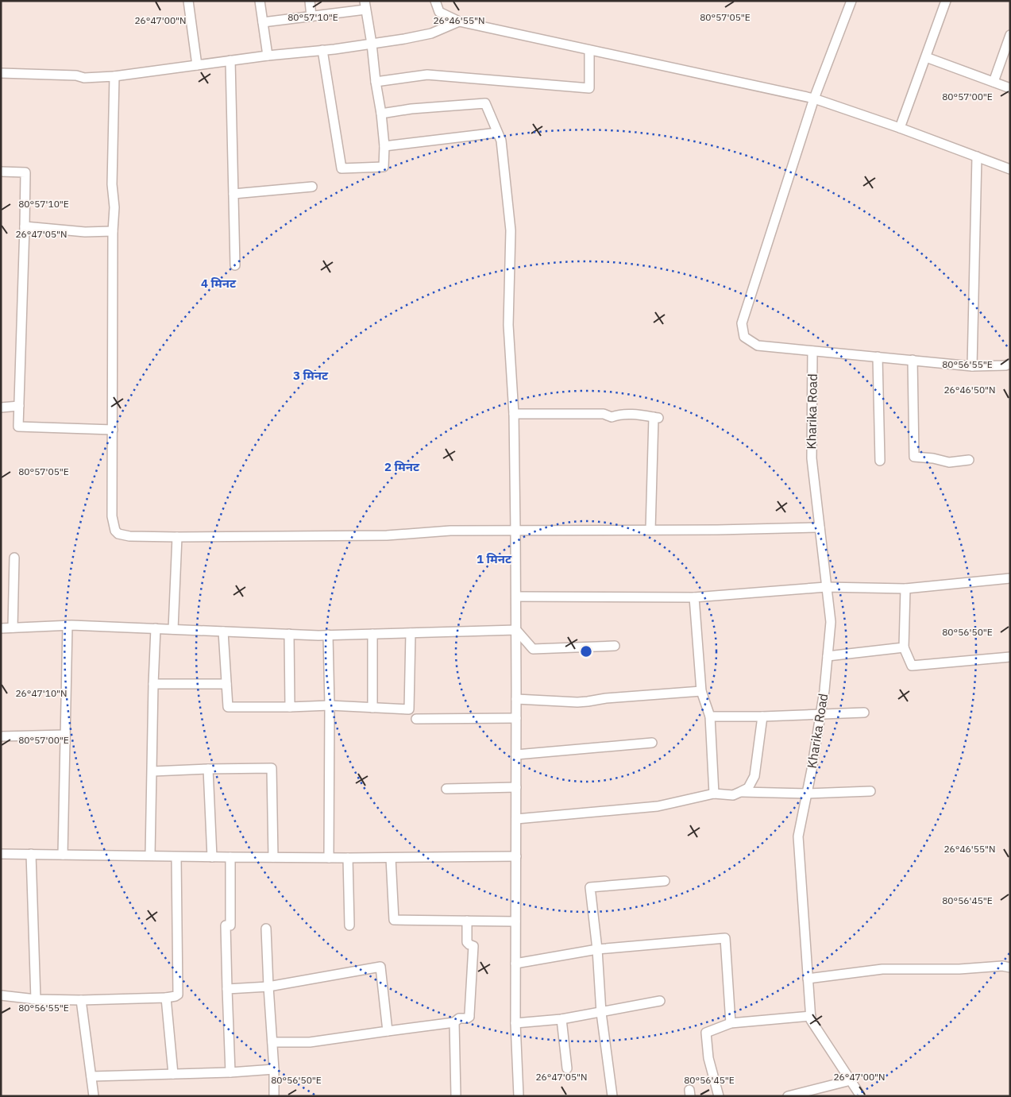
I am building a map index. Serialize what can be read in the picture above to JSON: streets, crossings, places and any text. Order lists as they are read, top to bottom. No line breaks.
{"streets":{"street":["Kharika Road"]},"coordinates":["80°57'10\"E","80°57'05\"E","26°47'00\"N","26°46'55\"N","80°57'00\"E","26°47'05\"N","80°56'55\"E","26°46'50\"N","80°56'50\"E","26°47'10\"N","80°56'45\"E"],"rings":["4 मिनट","3 मिनट","2 मिनट","1 मिनट"]}
